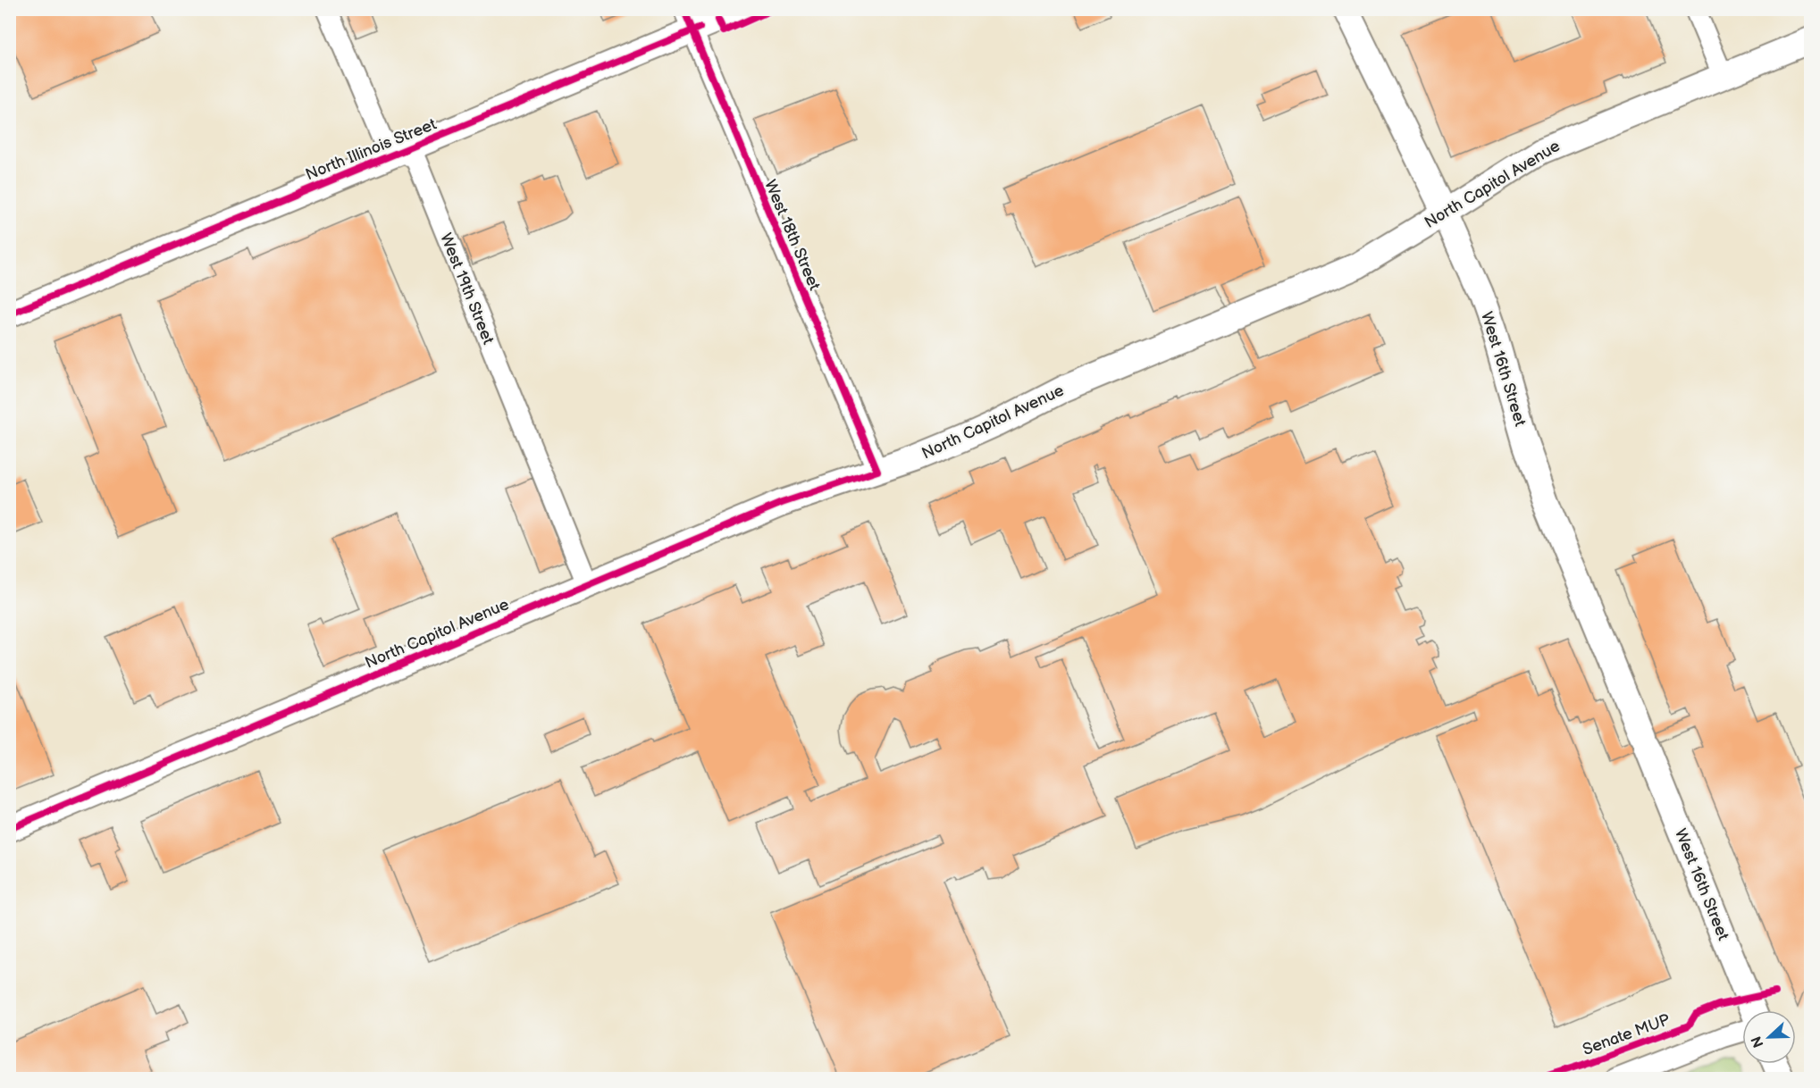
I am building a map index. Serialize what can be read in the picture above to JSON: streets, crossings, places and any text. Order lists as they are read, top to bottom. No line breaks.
{"streets":{"main road":["North Illinois Street","North Capitol Avenue","West 16th Street"],"street":["West 18th Street","West 19th Street"],"cycle path":["Senate MUP"]},"crossings":[["North Illinois Street","West 18th Street"],["North Illinois Street","West 19th Street"],["North Capitol Avenue","West 18th Street"],["North Capitol Avenue","West 19th Street"],["North Capitol Avenue","West 16th Street"]],"north":"left"}
